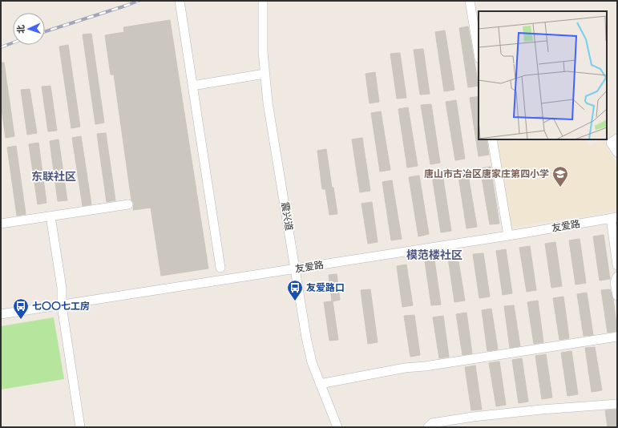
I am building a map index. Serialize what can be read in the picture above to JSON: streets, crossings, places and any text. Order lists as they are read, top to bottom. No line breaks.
{"streets":{"street":["震兴道","友爱路"]},"crossings":[["震兴道","友爱路"]],"districts":["东联社区","模范楼社区"],"places":{"school or university":["唐山市古冶区唐家庄第四小学"],"bus stop":["友爱路口","七〇〇七工房"]},"north":"left"}
